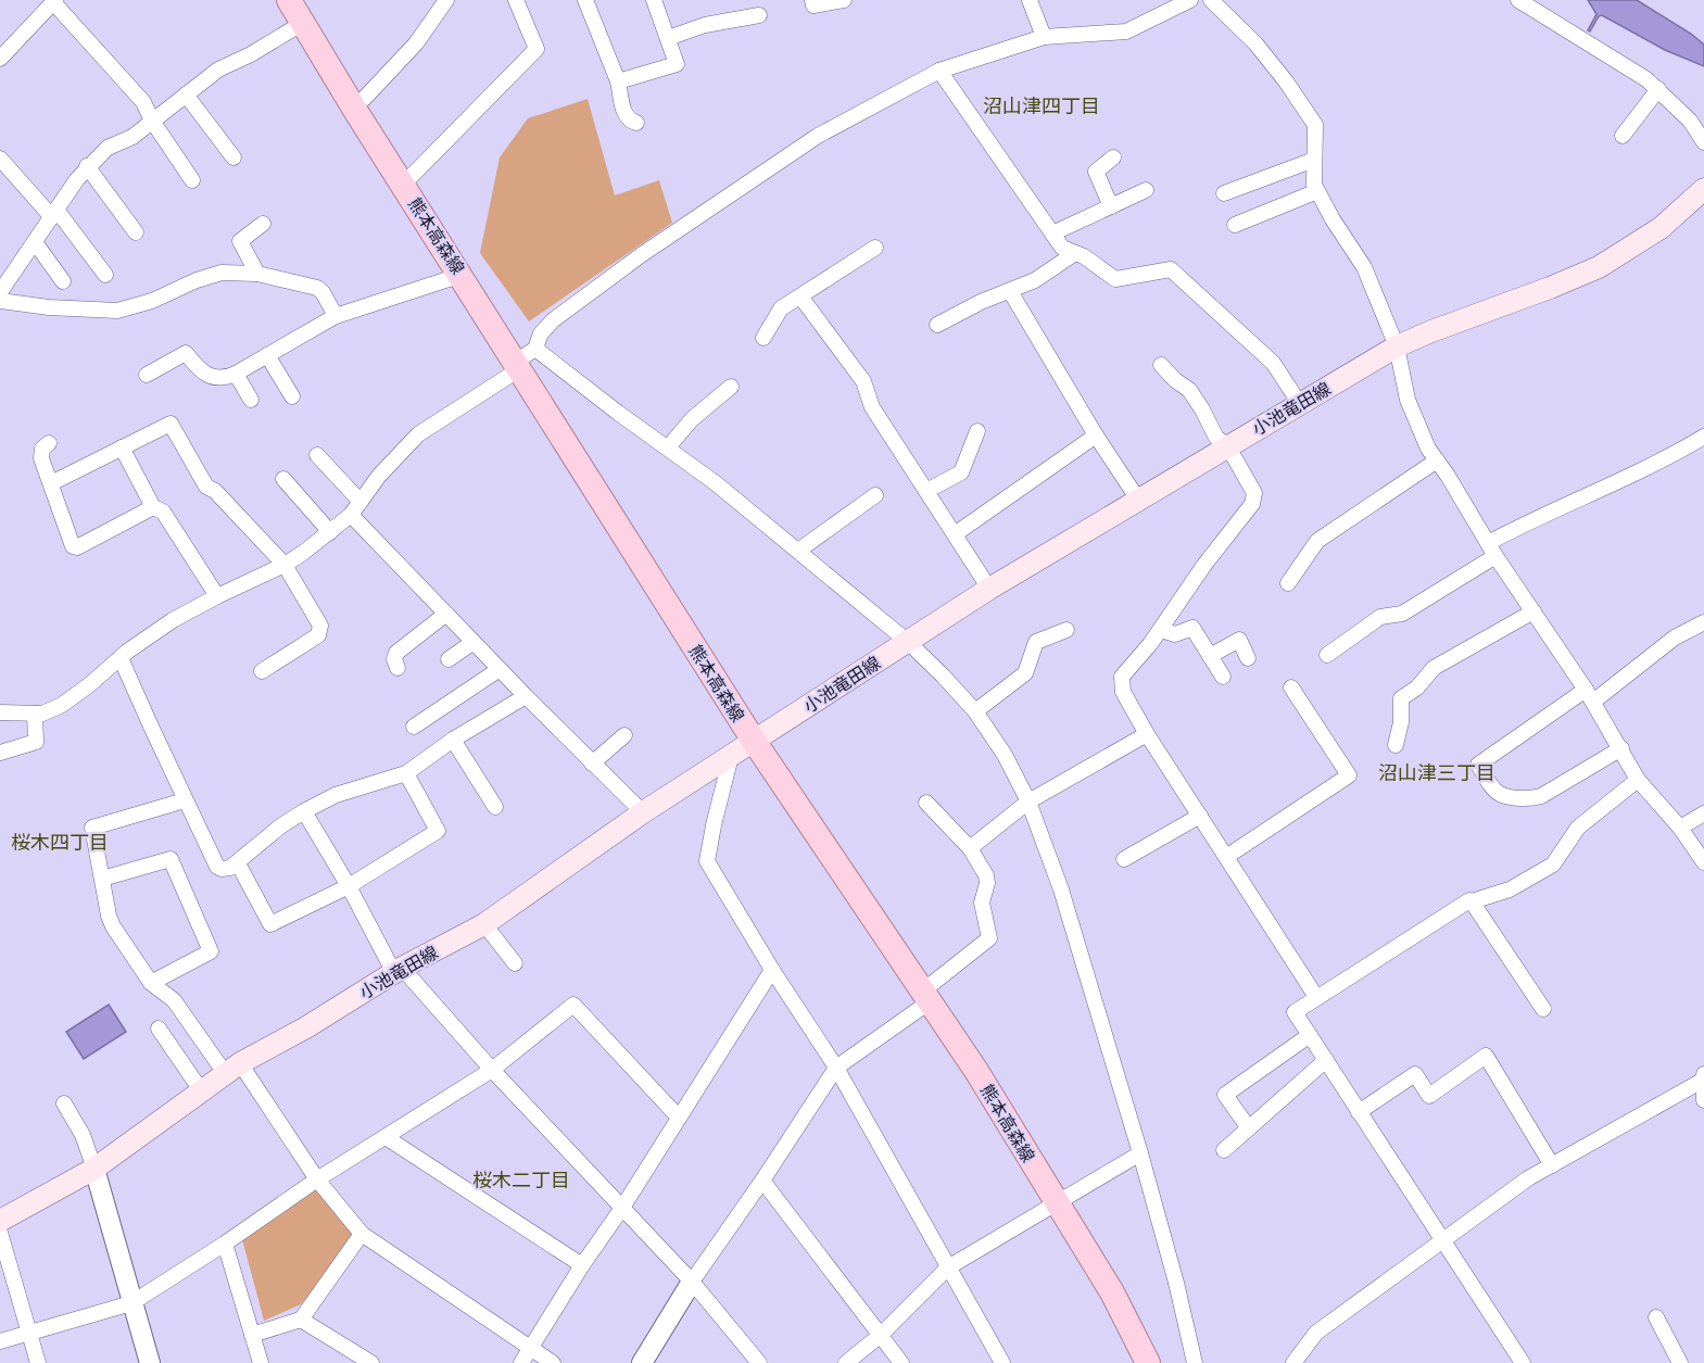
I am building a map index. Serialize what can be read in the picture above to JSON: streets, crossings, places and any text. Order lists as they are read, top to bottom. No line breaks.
{"streets":{"main road":["熊本高森線","小池竜田線"]},"crossings":[["熊本高森線","小池竜田線"]],"districts":["沼山津四丁目","沼山津三丁目","桜木四丁目","桜木二丁目"]}
